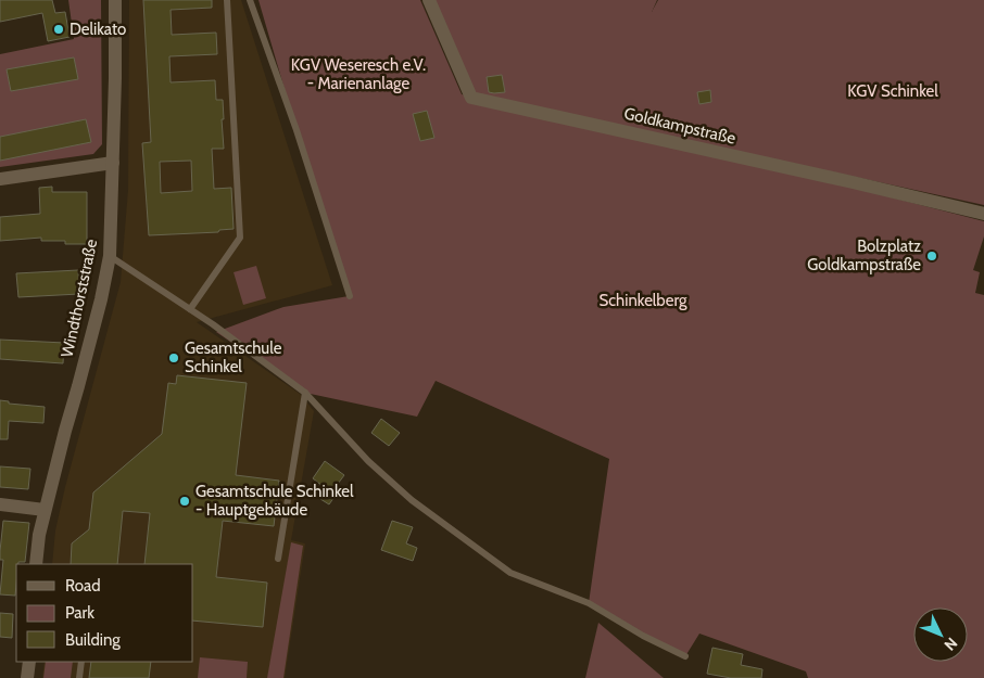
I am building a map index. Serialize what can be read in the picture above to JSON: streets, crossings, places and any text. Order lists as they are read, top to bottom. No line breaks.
{"streets":{"street":["Goldkampstraße","Windthorststraße"]},"parks":["KGV Weseresch e.V. - Marienanlage","KGV Schinkel","Schinkelberg"],"places":["Delikato","Bolzplatz Goldkampstraße","Gesamtschule Schinkel","Gesamtschule Schinkel - Hauptgebäude"],"legend":["Road","Park","Building"],"north":"bottom right"}
